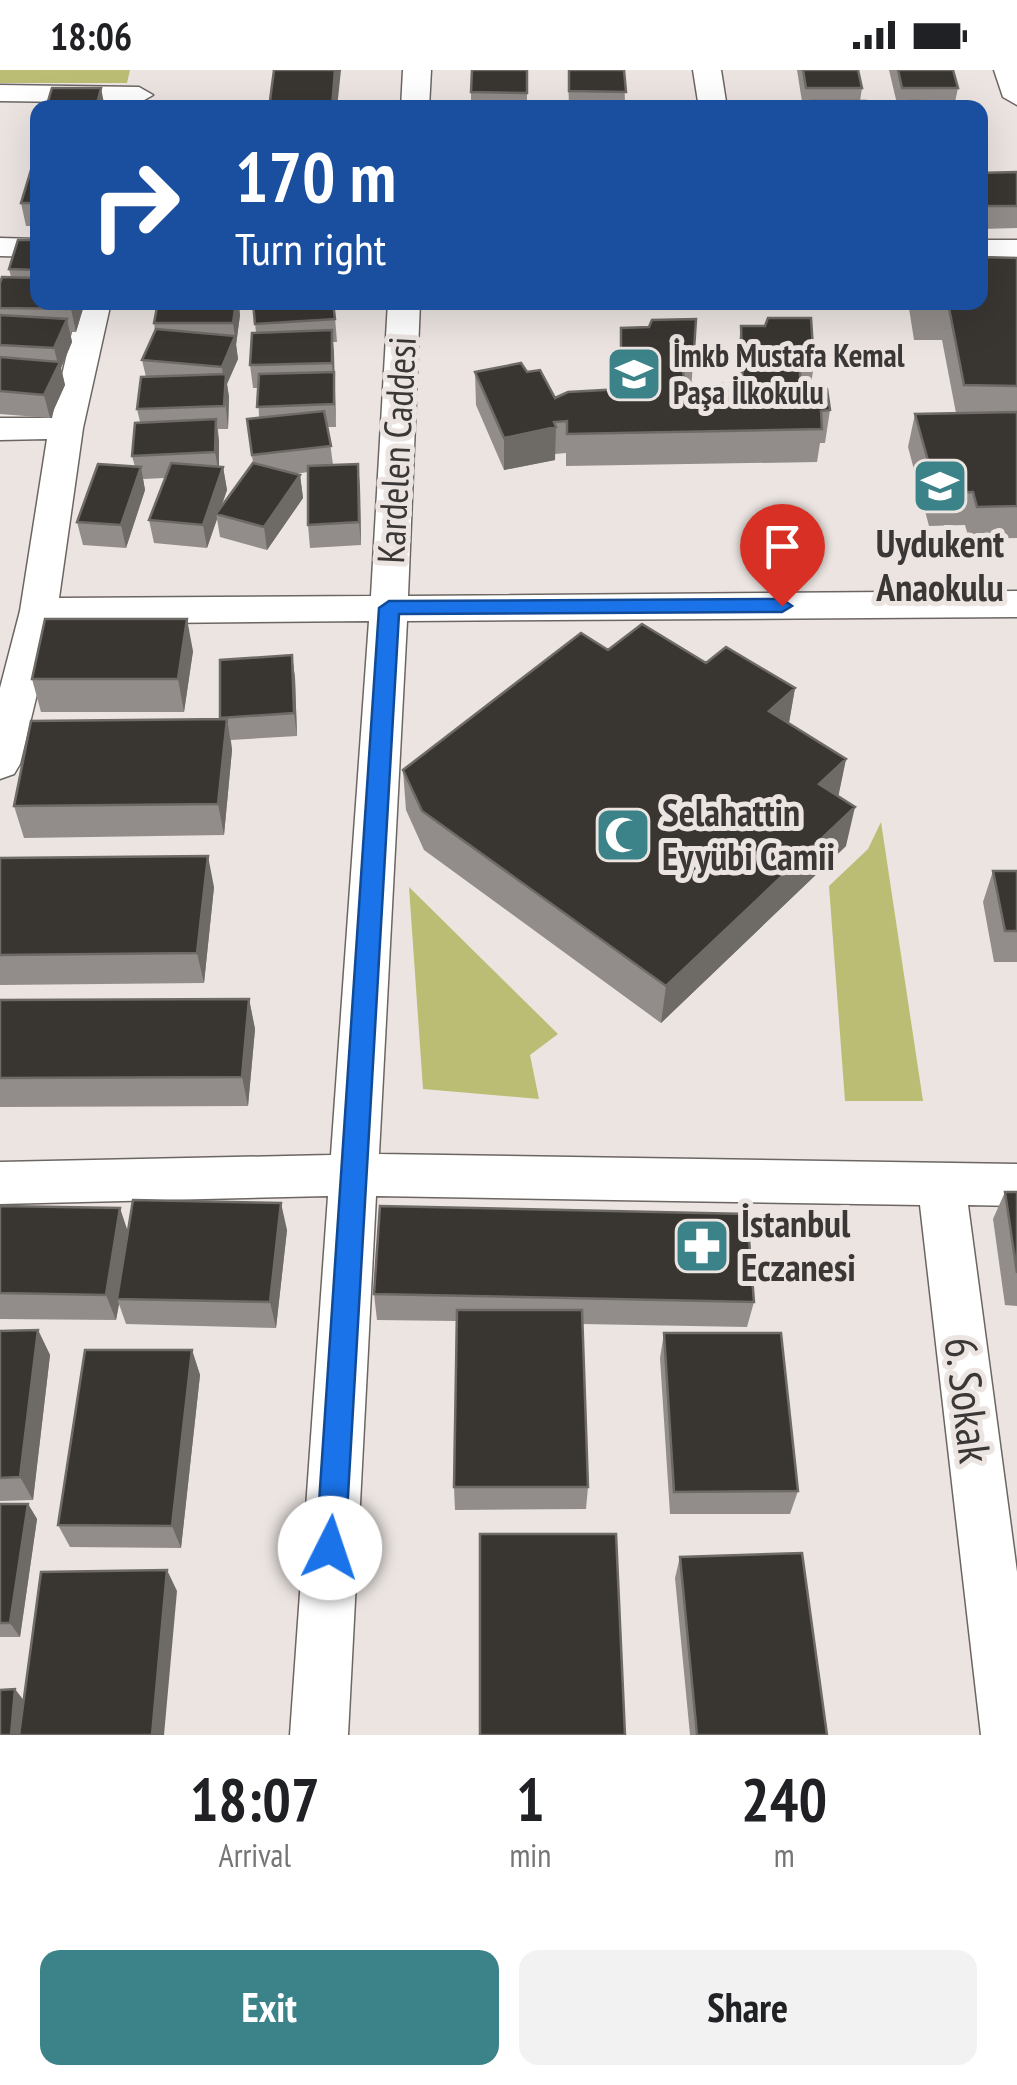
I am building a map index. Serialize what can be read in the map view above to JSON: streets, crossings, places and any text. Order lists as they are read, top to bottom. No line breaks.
{"streets":{"street":["Kardelen Caddesi","6. Sokak"]},"places":{"school or university":["İmkb Mustafa Kemal Paşa İlkokulu","Uydukent Anaokulu"],"mosque":["Selahattin Eyyübi Camii"],"pharmacy":["İstanbul Eczanesi"]},"page":{"status":"18:06","turn":["170 m","Turn right"],"eta":["18:07","Arrival","1","min","240","m"],"buttons":["Exit","Share"]}}
